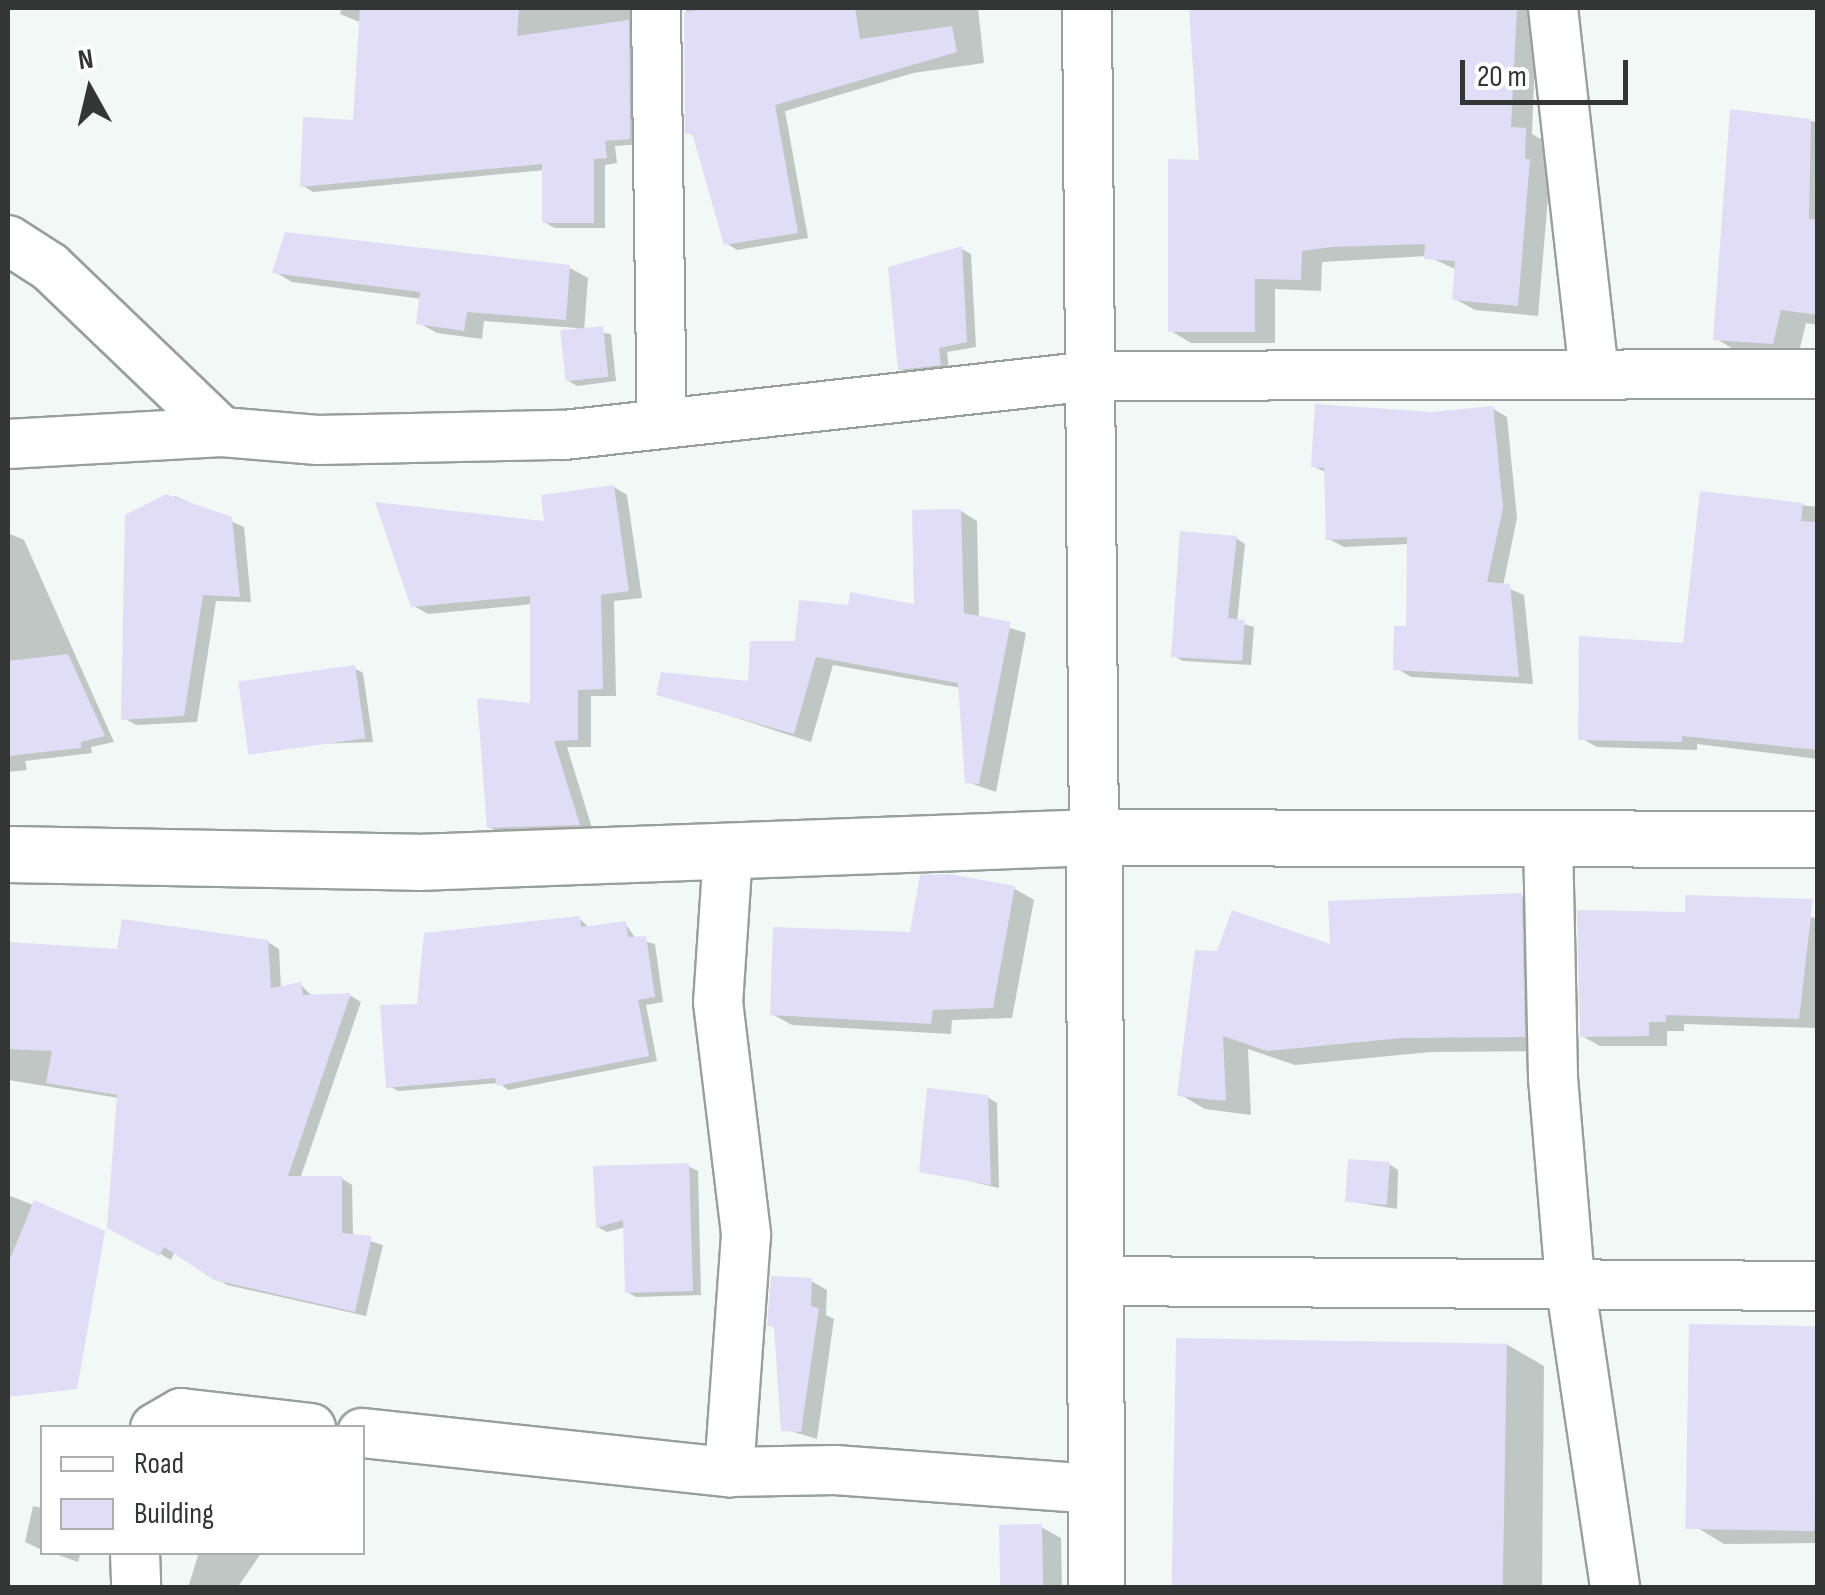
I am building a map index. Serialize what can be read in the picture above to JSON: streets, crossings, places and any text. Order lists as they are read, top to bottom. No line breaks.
{"legend":["Road","Building"],"scale_bar":"20 m","north":"top"}
